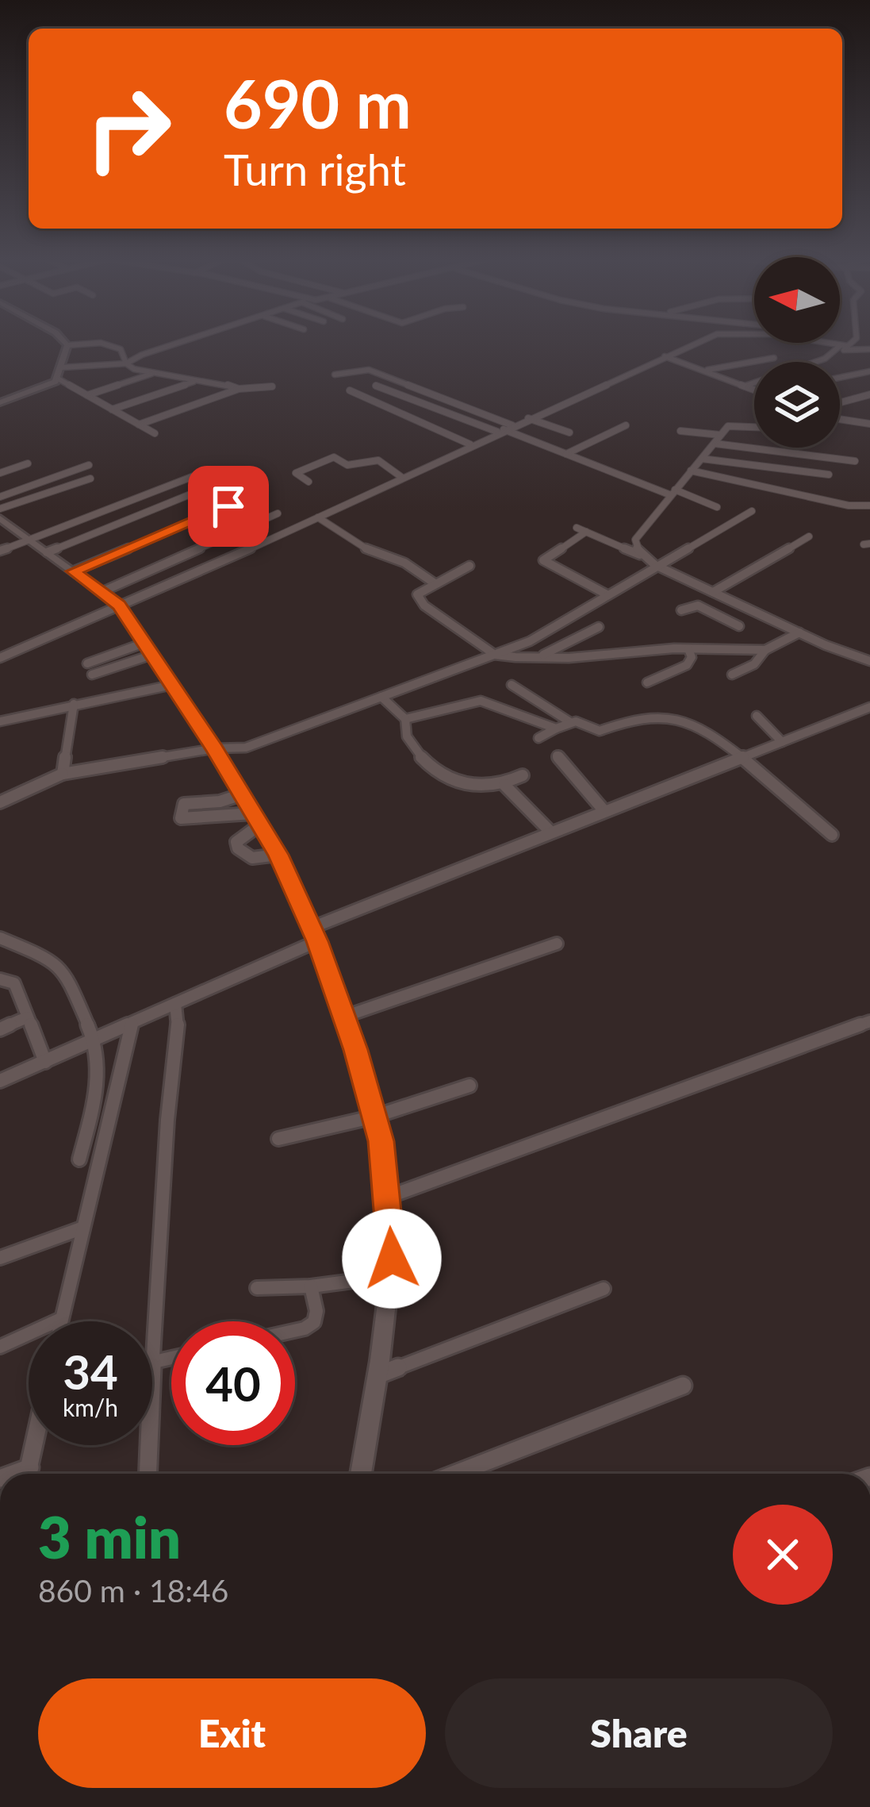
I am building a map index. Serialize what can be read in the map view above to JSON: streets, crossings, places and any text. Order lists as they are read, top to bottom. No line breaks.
{"north":"left","page":{"turn":["690 m","Turn right"],"speed":"34 km/h","limit":"40","heading":["3 min","860 m · 18:46"],"buttons":["Exit","Share"]}}
